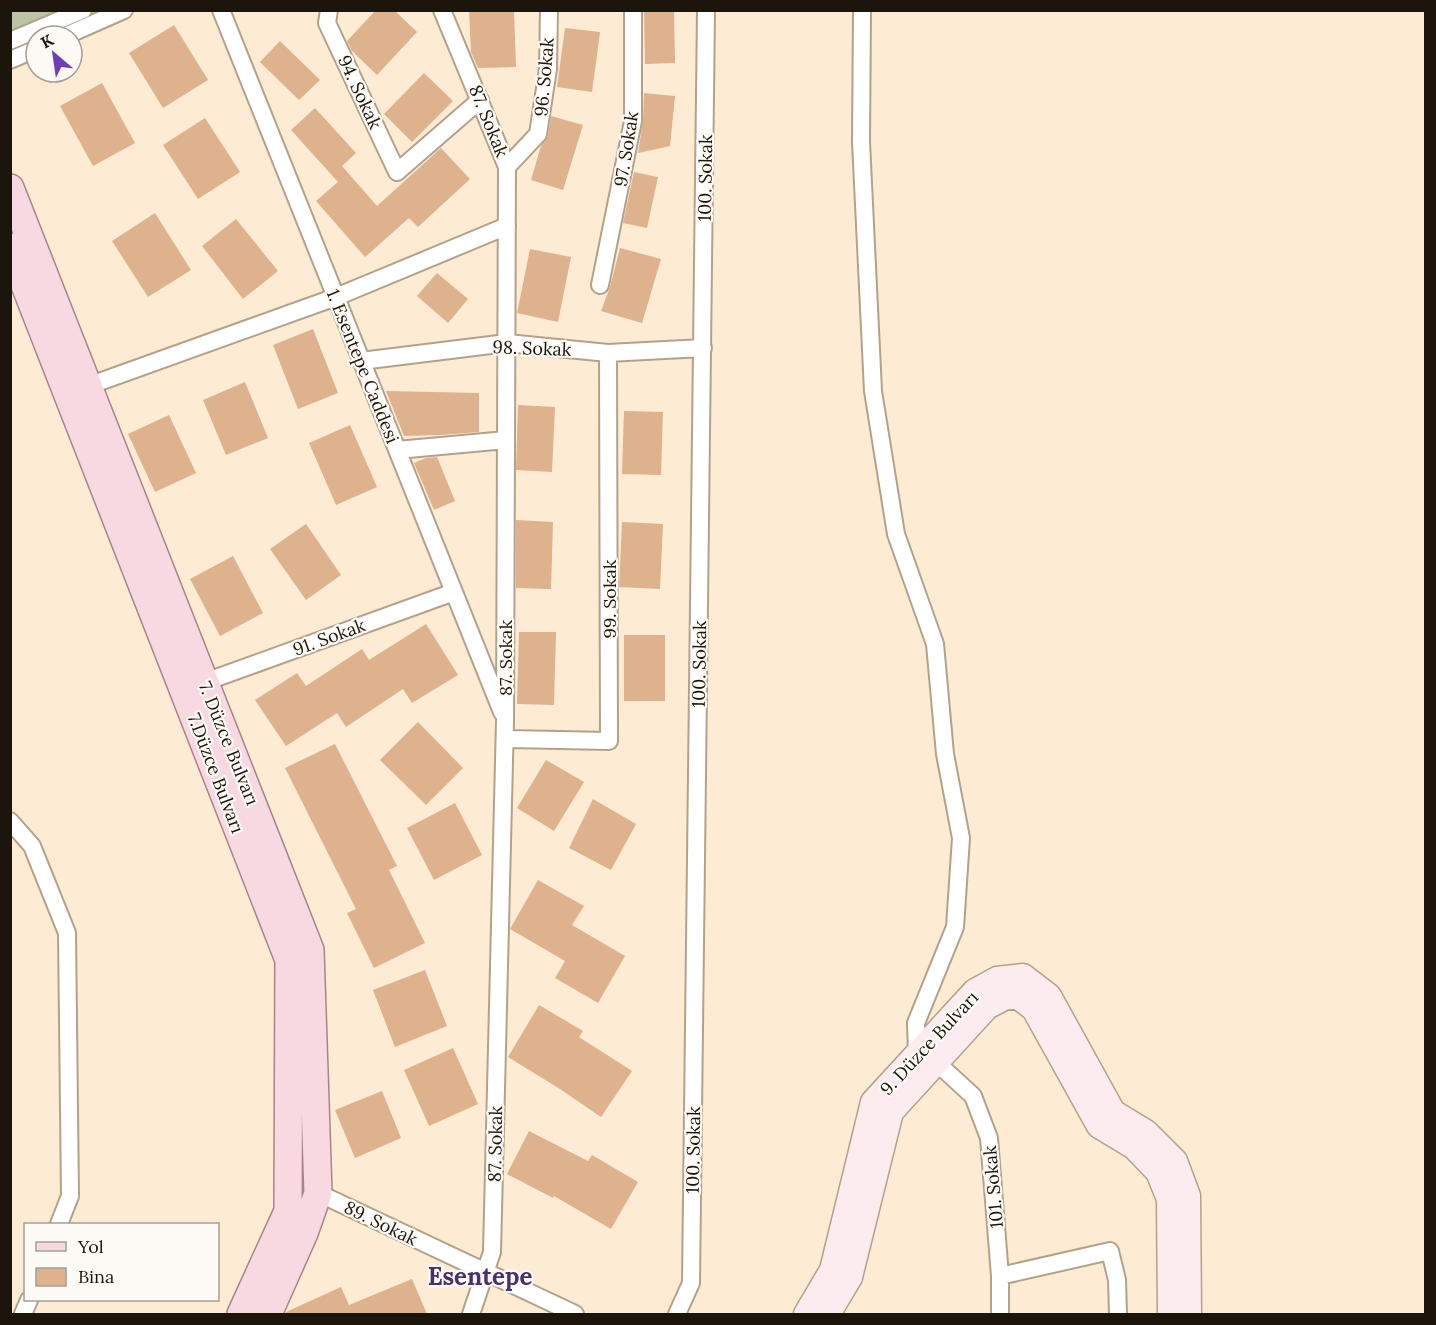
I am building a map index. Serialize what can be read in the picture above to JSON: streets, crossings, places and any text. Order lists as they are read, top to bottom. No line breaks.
{"streets":{"main road":["7. Düzce Bulvarı","7.Düzce Bulvarı","9. Düzce Bulvarı"],"street":["96. Sokak","94. Sokak","87. Sokak","97. Sokak","100. Sokak","98. Sokak","1. Esentepe Caddesi","99. Sokak","91. Sokak","101. Sokak","89. Sokak"]},"crossings":[["96. Sokak","87. Sokak"],["94. Sokak","87. Sokak"],["87. Sokak","98. Sokak"],["87. Sokak","1. Esentepe Caddesi"],["87. Sokak","99. Sokak"],["87. Sokak","89. Sokak"],["100. Sokak","98. Sokak"],["98. Sokak","1. Esentepe Caddesi"],["98. Sokak","99. Sokak"],["1. Esentepe Caddesi","91. Sokak"],["91. Sokak","7. Düzce Bulvarı"],["7. Düzce Bulvarı","89. Sokak"],["9. Düzce Bulvarı","101. Sokak"]],"districts":["Esentepe"],"legend":["Yol","Bina"],"north":"top left"}
